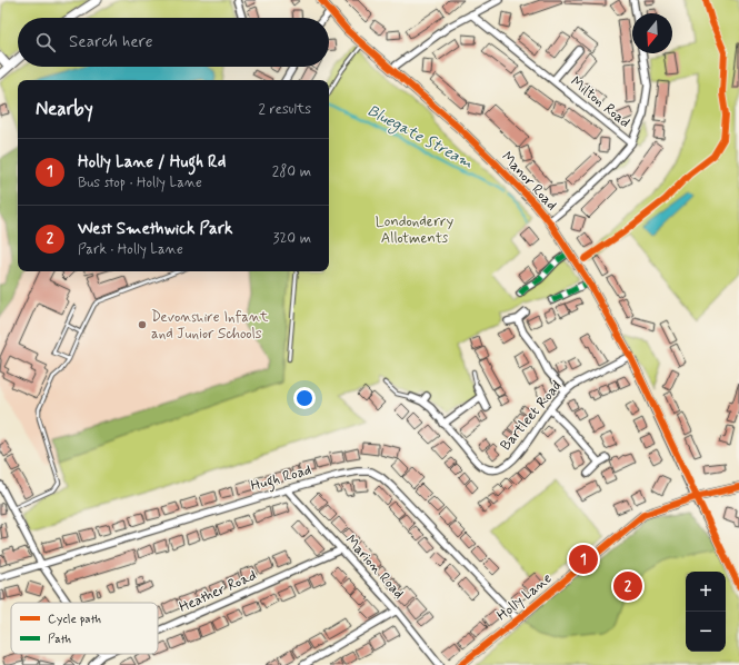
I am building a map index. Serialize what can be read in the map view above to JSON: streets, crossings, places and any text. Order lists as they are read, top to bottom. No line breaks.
{"streets":{"street":["Milton Road","Manor Road","Bartleet Road","Hugh Road","Marion Road","Heather Road","Holly Lane"]},"crossings":[["Manor Road","Bartleet Road"],["Manor Road","Holly Lane"],["Hugh Road","Marion Road"],["Hugh Road","Holly Lane"],["Marion Road","Heather Road"]],"water":["Bluegate Stream"],"parks":["Londonderry Allotments"],"places":["Devonshire Infant and Junior Schools"],"legend":["Cycle path","Path"],"north":"bottom","page":{"search":"Search here","heading":["Nearby","2 results"],"list":[{"mark":"1","name":"Holly Lane / Hugh Rd","note":"Bus stop · Holly Lane","value":"280 m"},{"mark":"2","name":"West Smethwick Park","note":"Park · Holly Lane","value":"320 m"}],"pins":["1","2"],"map_buttons":["+","−"]}}
